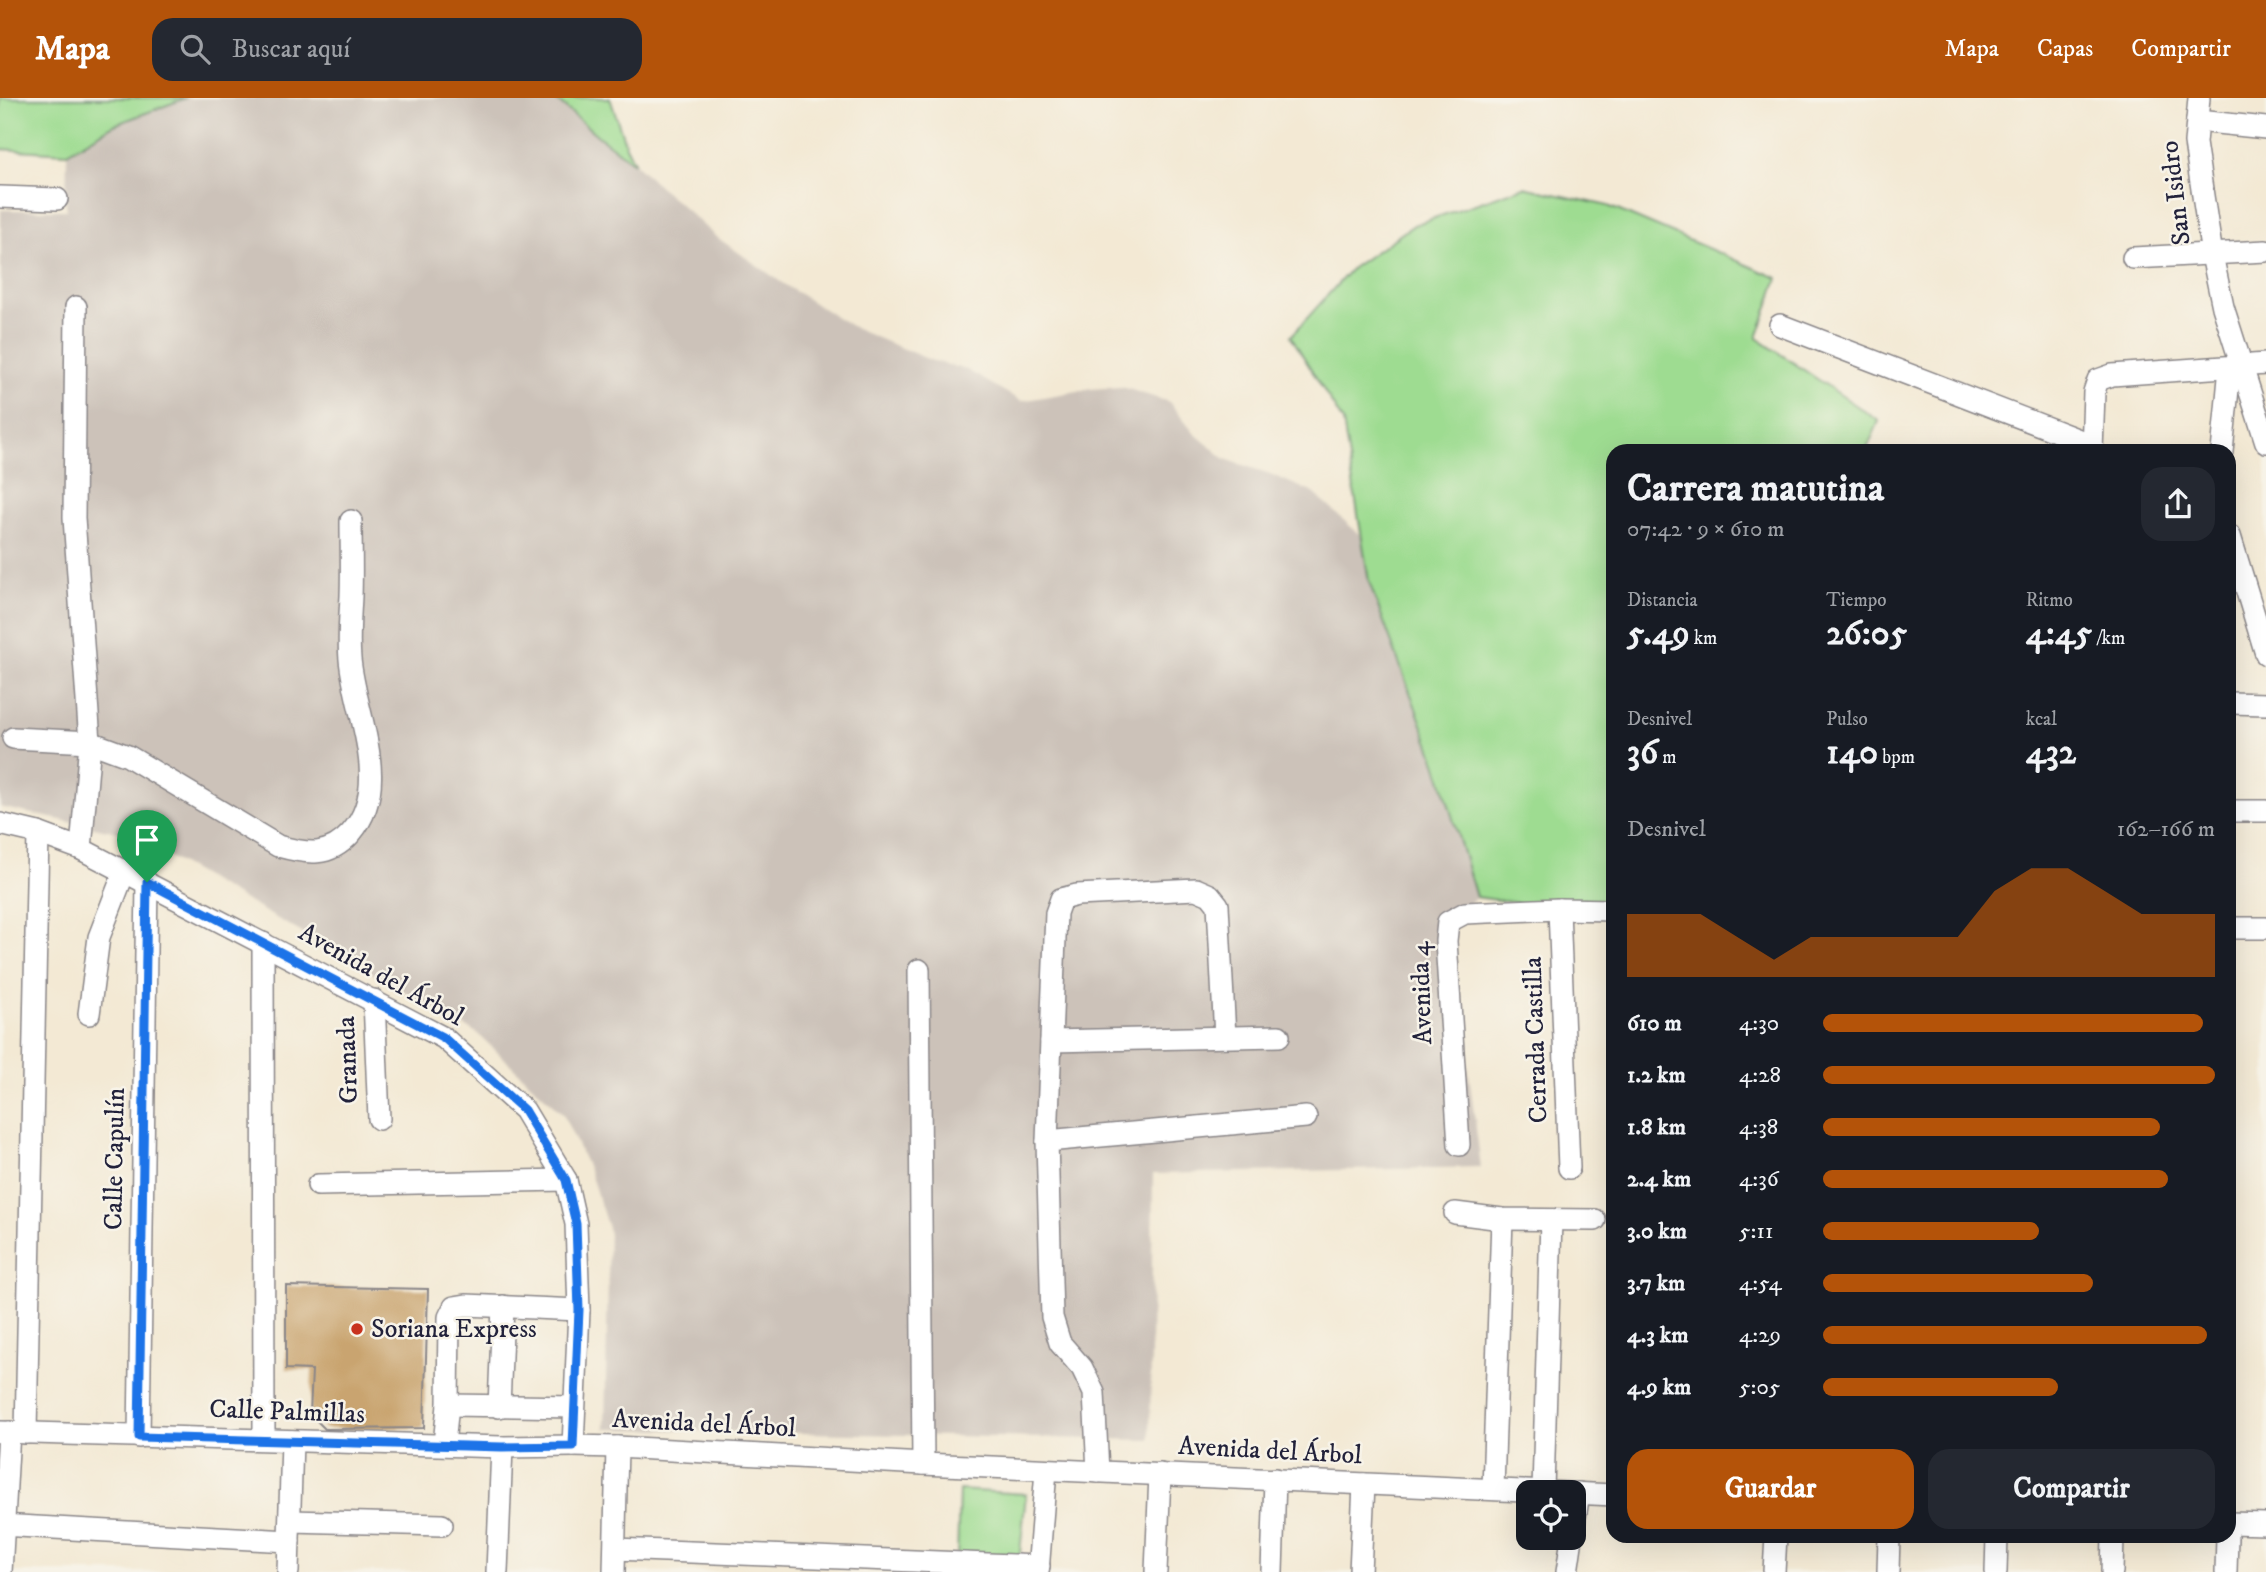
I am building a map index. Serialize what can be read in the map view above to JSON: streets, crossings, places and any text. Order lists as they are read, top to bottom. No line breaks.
{"streets":{"street":["San Isidro","Avenida del Árbol","Avenida 4","Cerrada Castilla","Granada","Calle Capulín","Calle Palmillas"]},"crossings":[["Avenida del Árbol","Granada"],["Avenida del Árbol","Calle Capulín"],["Avenida del Árbol","Calle Palmillas"],["Avenida 4","Cerrada Castilla"],["Calle Capulín","Calle Palmillas"]],"places":["Soriana Express"],"page":{"header":"Mapa","search":"Buscar aquí","nav":["Mapa","Capas","Compartir"],"heading":["Carrera matutina","07:42 · 9 × 610 m"],"stats":[["Distancia","5.49 km"],["Tiempo","26:05"],["Ritmo","4:45 /km"],["Desnivel","36 m"],["Pulso","140 bpm"],["kcal","432"]],"chart":["Desnivel","162–166 m"],"list":[{"name":"610 m","note":"4:30"},{"name":"1.2 km","note":"4:28"},{"name":"1.8 km","note":"4:38"},{"name":"2.4 km","note":"4:36"},{"name":"3.0 km","note":"5:11"},{"name":"3.7 km","note":"4:54"},{"name":"4.3 km","note":"4:29"},{"name":"4.9 km","note":"5:05"}],"buttons":["Guardar","Compartir"]}}
